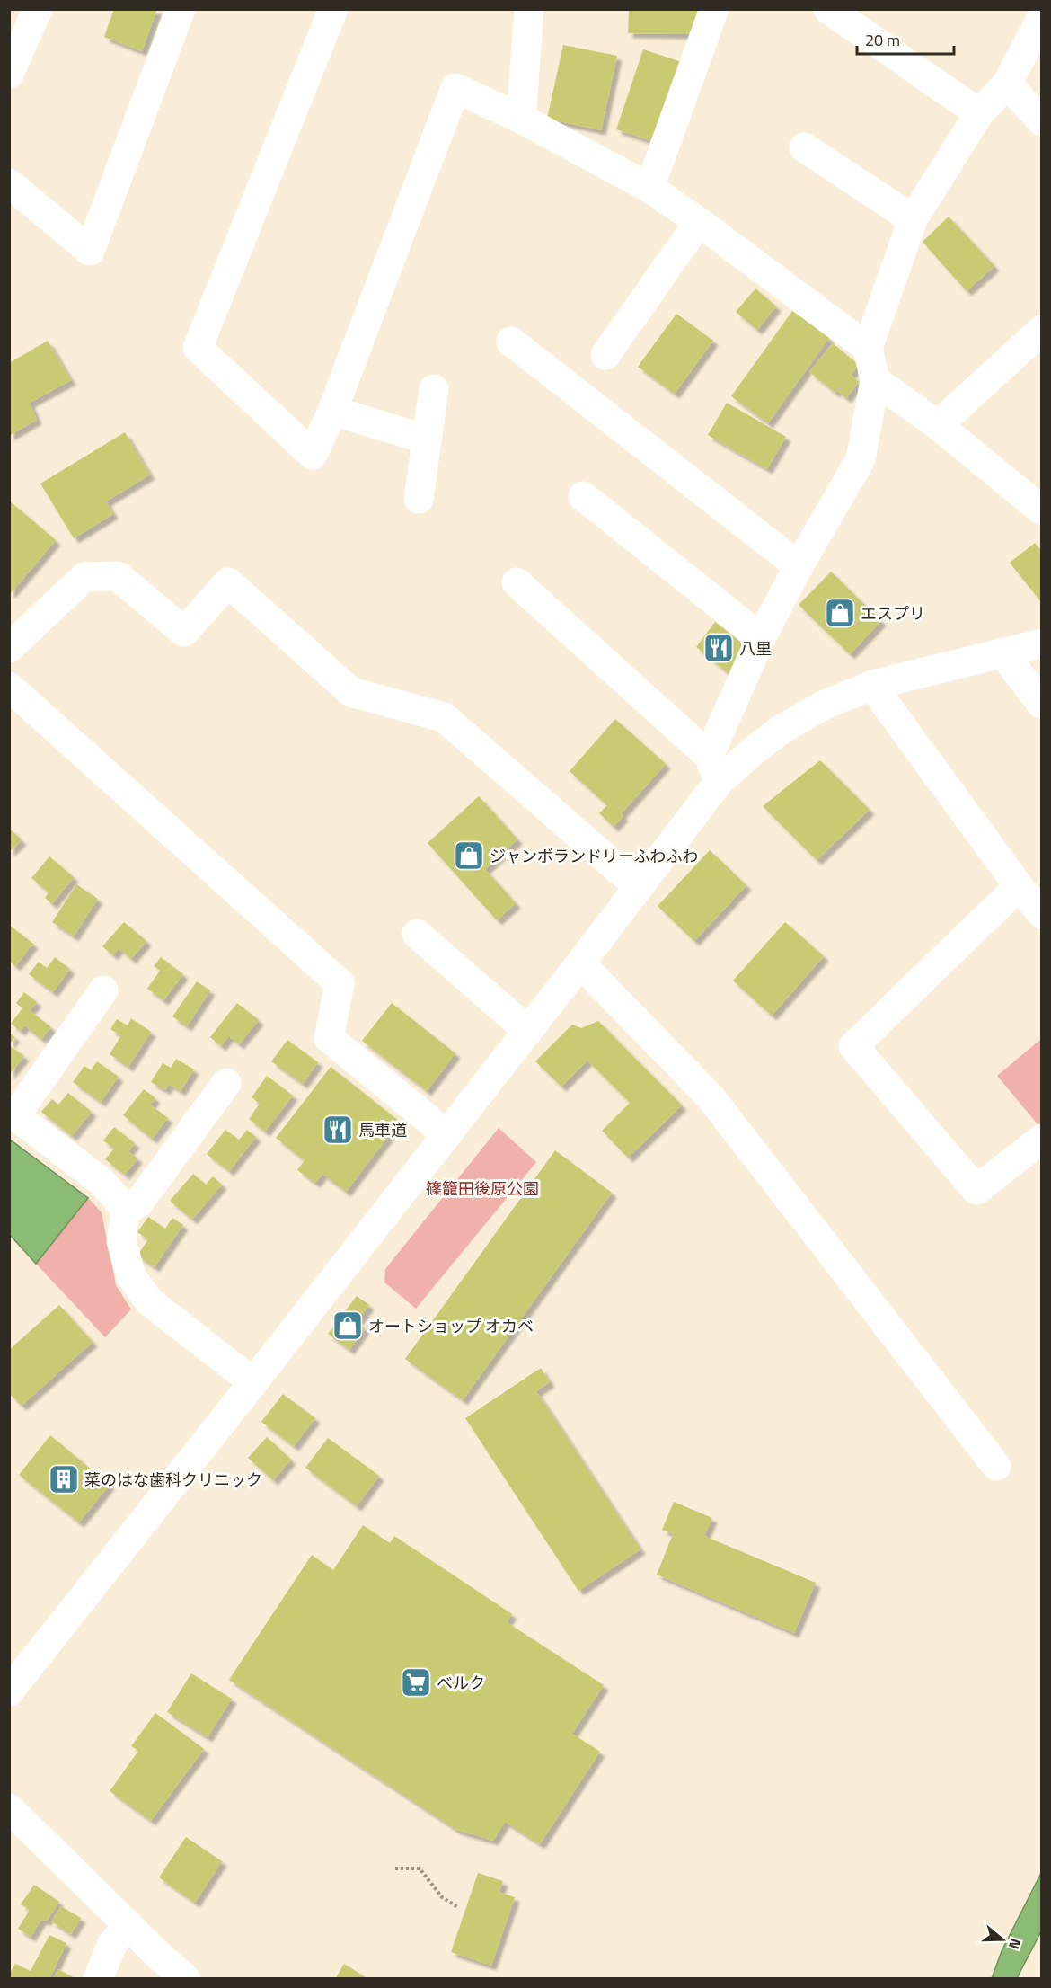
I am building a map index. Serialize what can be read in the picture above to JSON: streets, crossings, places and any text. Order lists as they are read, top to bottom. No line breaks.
{"parks":["篠籠田後原公園"],"places":{"shop":["エスプリ","ジャンボランドリーふわふわ","オートショップ オカベ"],"restaurant":["八里","馬車道"],"building":["菜のはな歯科クリニック"],"supermarket":["ベルク"]},"scale_bar":"20 m","north":"right"}
